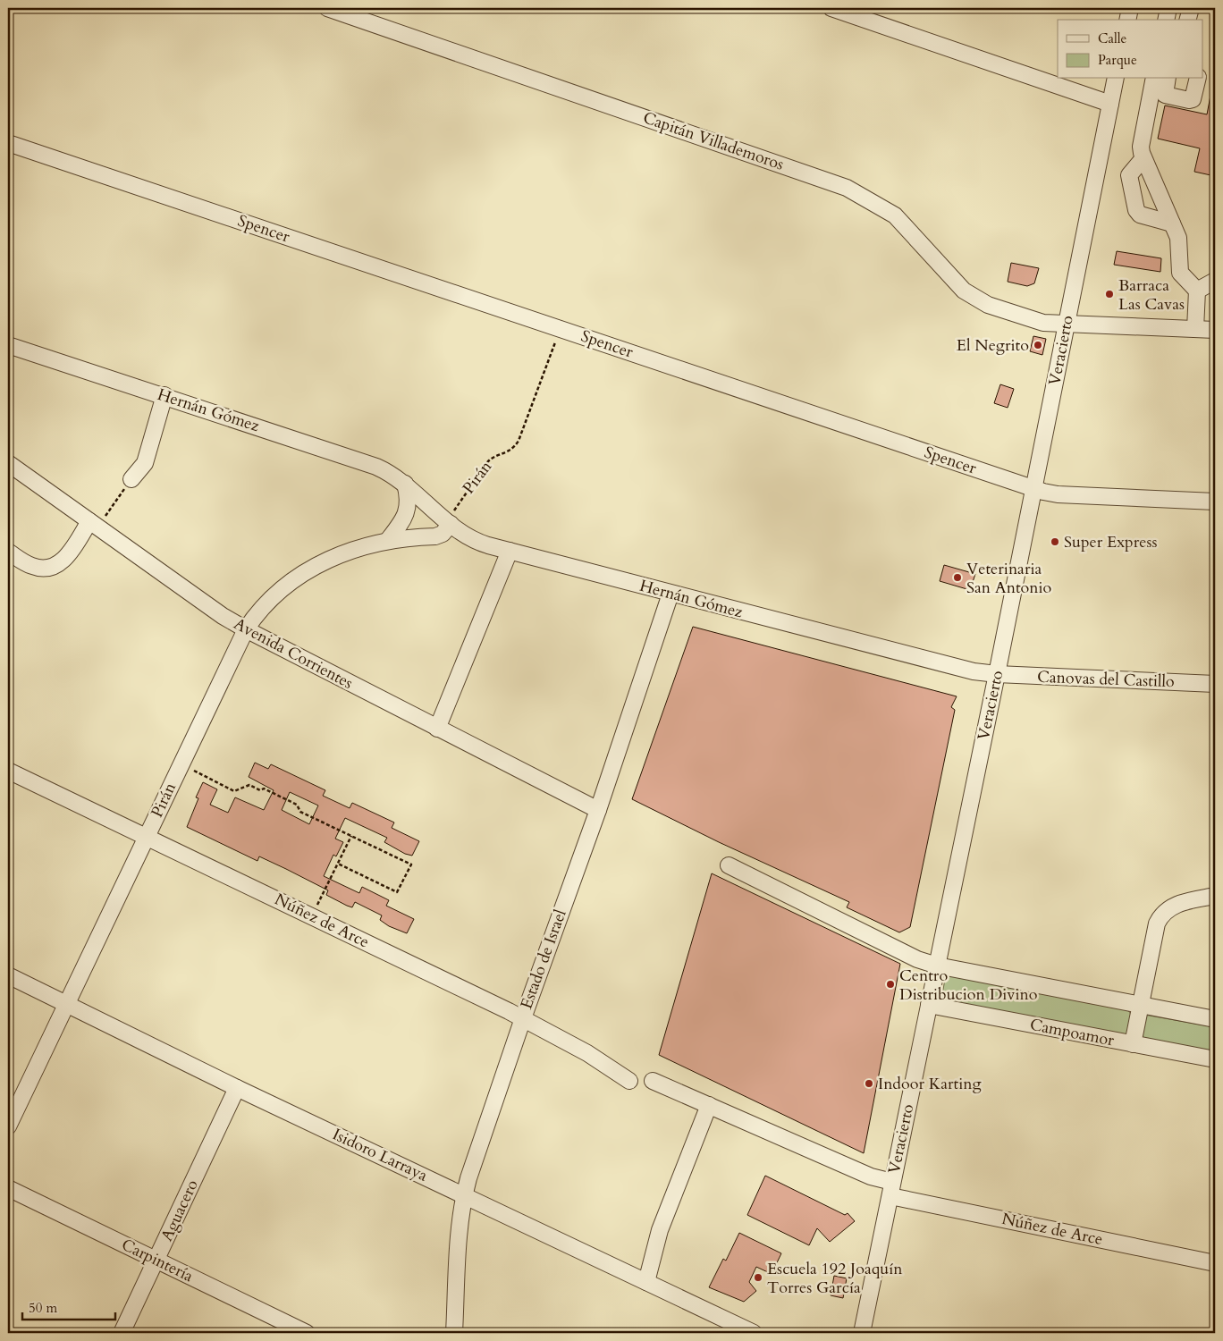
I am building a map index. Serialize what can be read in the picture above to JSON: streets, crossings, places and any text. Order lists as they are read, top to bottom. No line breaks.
{"streets":{"street":["Capitán Villademoros","Spencer","Veracierto","Hernán Gómez","Pirán","Avenida Corrientes","Canovas del Castillo","Núñez de Arce","Estado de Israel","Campoamor","Isidoro Larraya","Aguacero","Carpintería"]},"crossings":[["Capitán Villademoros","Veracierto"],["Spencer","Veracierto"],["Spencer","Pirán"],["Veracierto","Hernán Gómez"],["Veracierto","Canovas del Castillo"],["Veracierto","Núñez de Arce"],["Veracierto","Campoamor"],["Hernán Gómez","Pirán"],["Hernán Gómez","Canovas del Castillo"],["Hernán Gómez","Estado de Israel"],["Pirán","Avenida Corrientes"],["Pirán","Núñez de Arce"],["Pirán","Isidoro Larraya"],["Avenida Corrientes","Estado de Israel"],["Núñez de Arce","Estado de Israel"],["Estado de Israel","Isidoro Larraya"],["Isidoro Larraya","Aguacero"],["Aguacero","Carpintería"]],"places":["Barraca Las Cavas","El Negrito","Super Express","Veterinaria San Antonio","Centro Distribucion Divino","Indoor Karting","Escuela 192 Joaquín Torres García"],"legend":["Calle","Parque"],"scale_bar":"50 m"}
